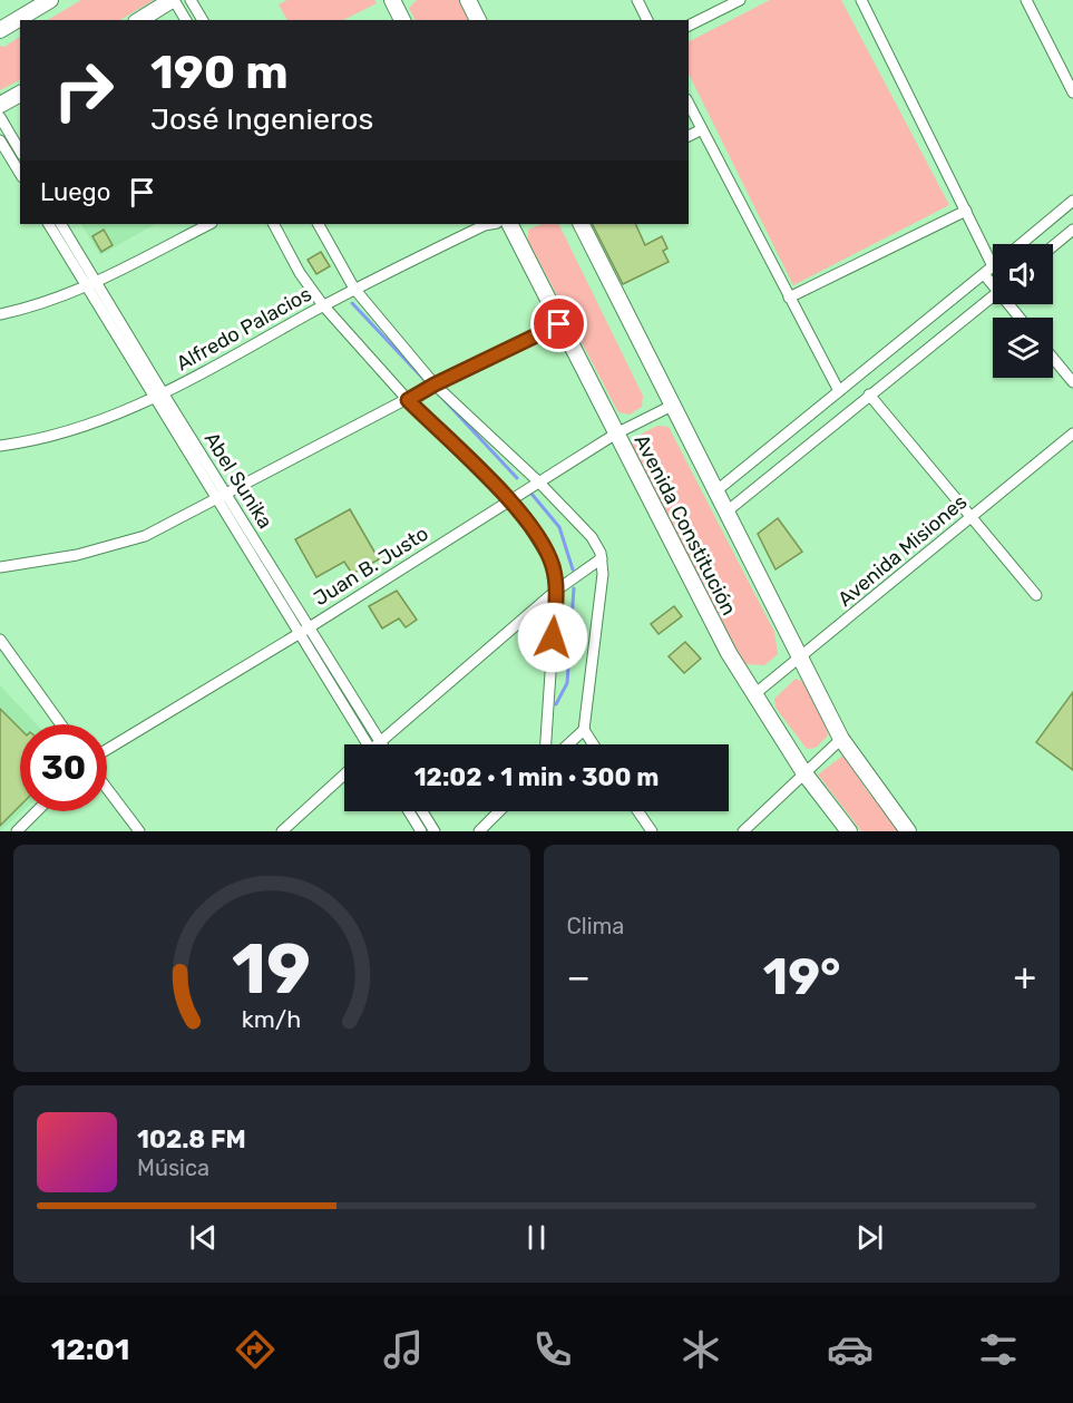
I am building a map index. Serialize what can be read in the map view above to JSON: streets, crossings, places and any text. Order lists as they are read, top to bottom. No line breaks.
{"streets":{"main road":["Avenida Constitución"],"street":["Alfredo Palacios","Abel Sunika","Avenida Misiones","Juan B. Justo"]},"crossings":[["Alfredo Palacios","Abel Sunika"],["Abel Sunika","Juan B. Justo"],["Avenida Constitución","Avenida Misiones"],["Avenida Constitución","Juan B. Justo"]],"page":{"turn":["190 m","José Ingenieros"],"then":"Luego","limit":"30","trip":"12:02 · 1 min · 300 m","tile":"Clima","heat":["−","19°","+"],"song":["102.8 FM","Música"],"tabs":"12:01","gauge":["19","km/h"]}}
